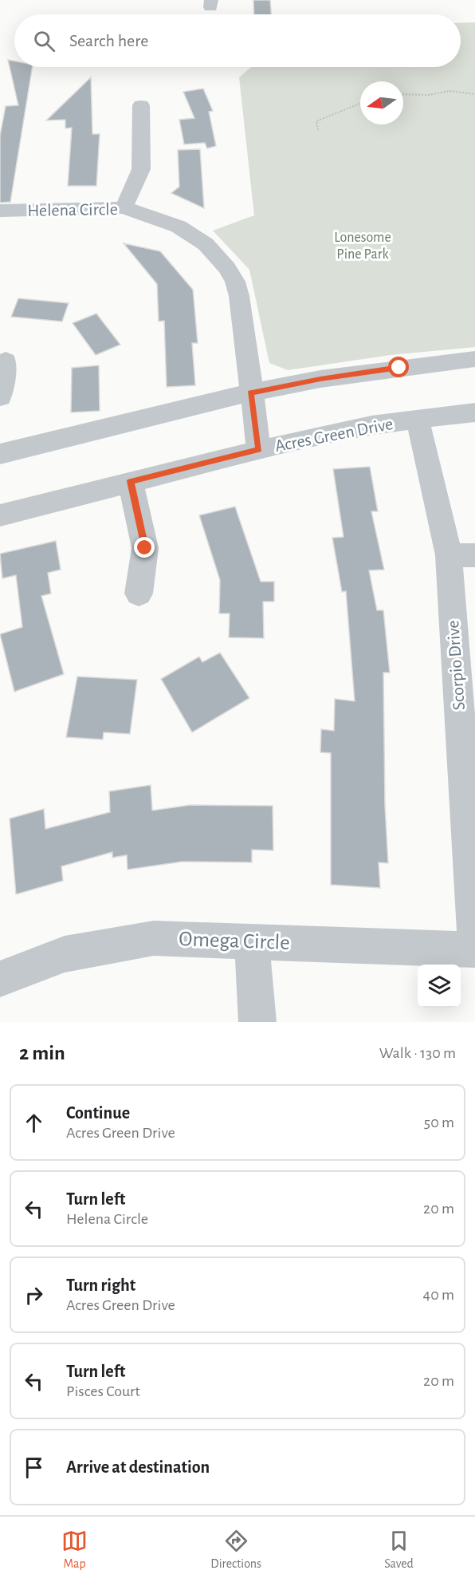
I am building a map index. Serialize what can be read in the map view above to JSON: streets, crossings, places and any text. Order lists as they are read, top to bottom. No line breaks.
{"streets":{"street":["Helena Circle","Acres Green Drive","Scorpio Drive","Omega Circle"]},"crossings":[["Helena Circle","Acres Green Drive"],["Acres Green Drive","Scorpio Drive"]],"parks":["Lonesome Pine Park"],"north":"left","page":{"search":"Search here","heading":["2 min","Walk · 130 m"],"list":[["Continue","Acres Green Drive","50 m"],["Turn left","Helena Circle","20 m"],["Turn right","Acres Green Drive","40 m"],["Turn left","Pisces Court","20 m"],"Arrive at destination"],"nav":["Map","Directions","Saved"]}}
